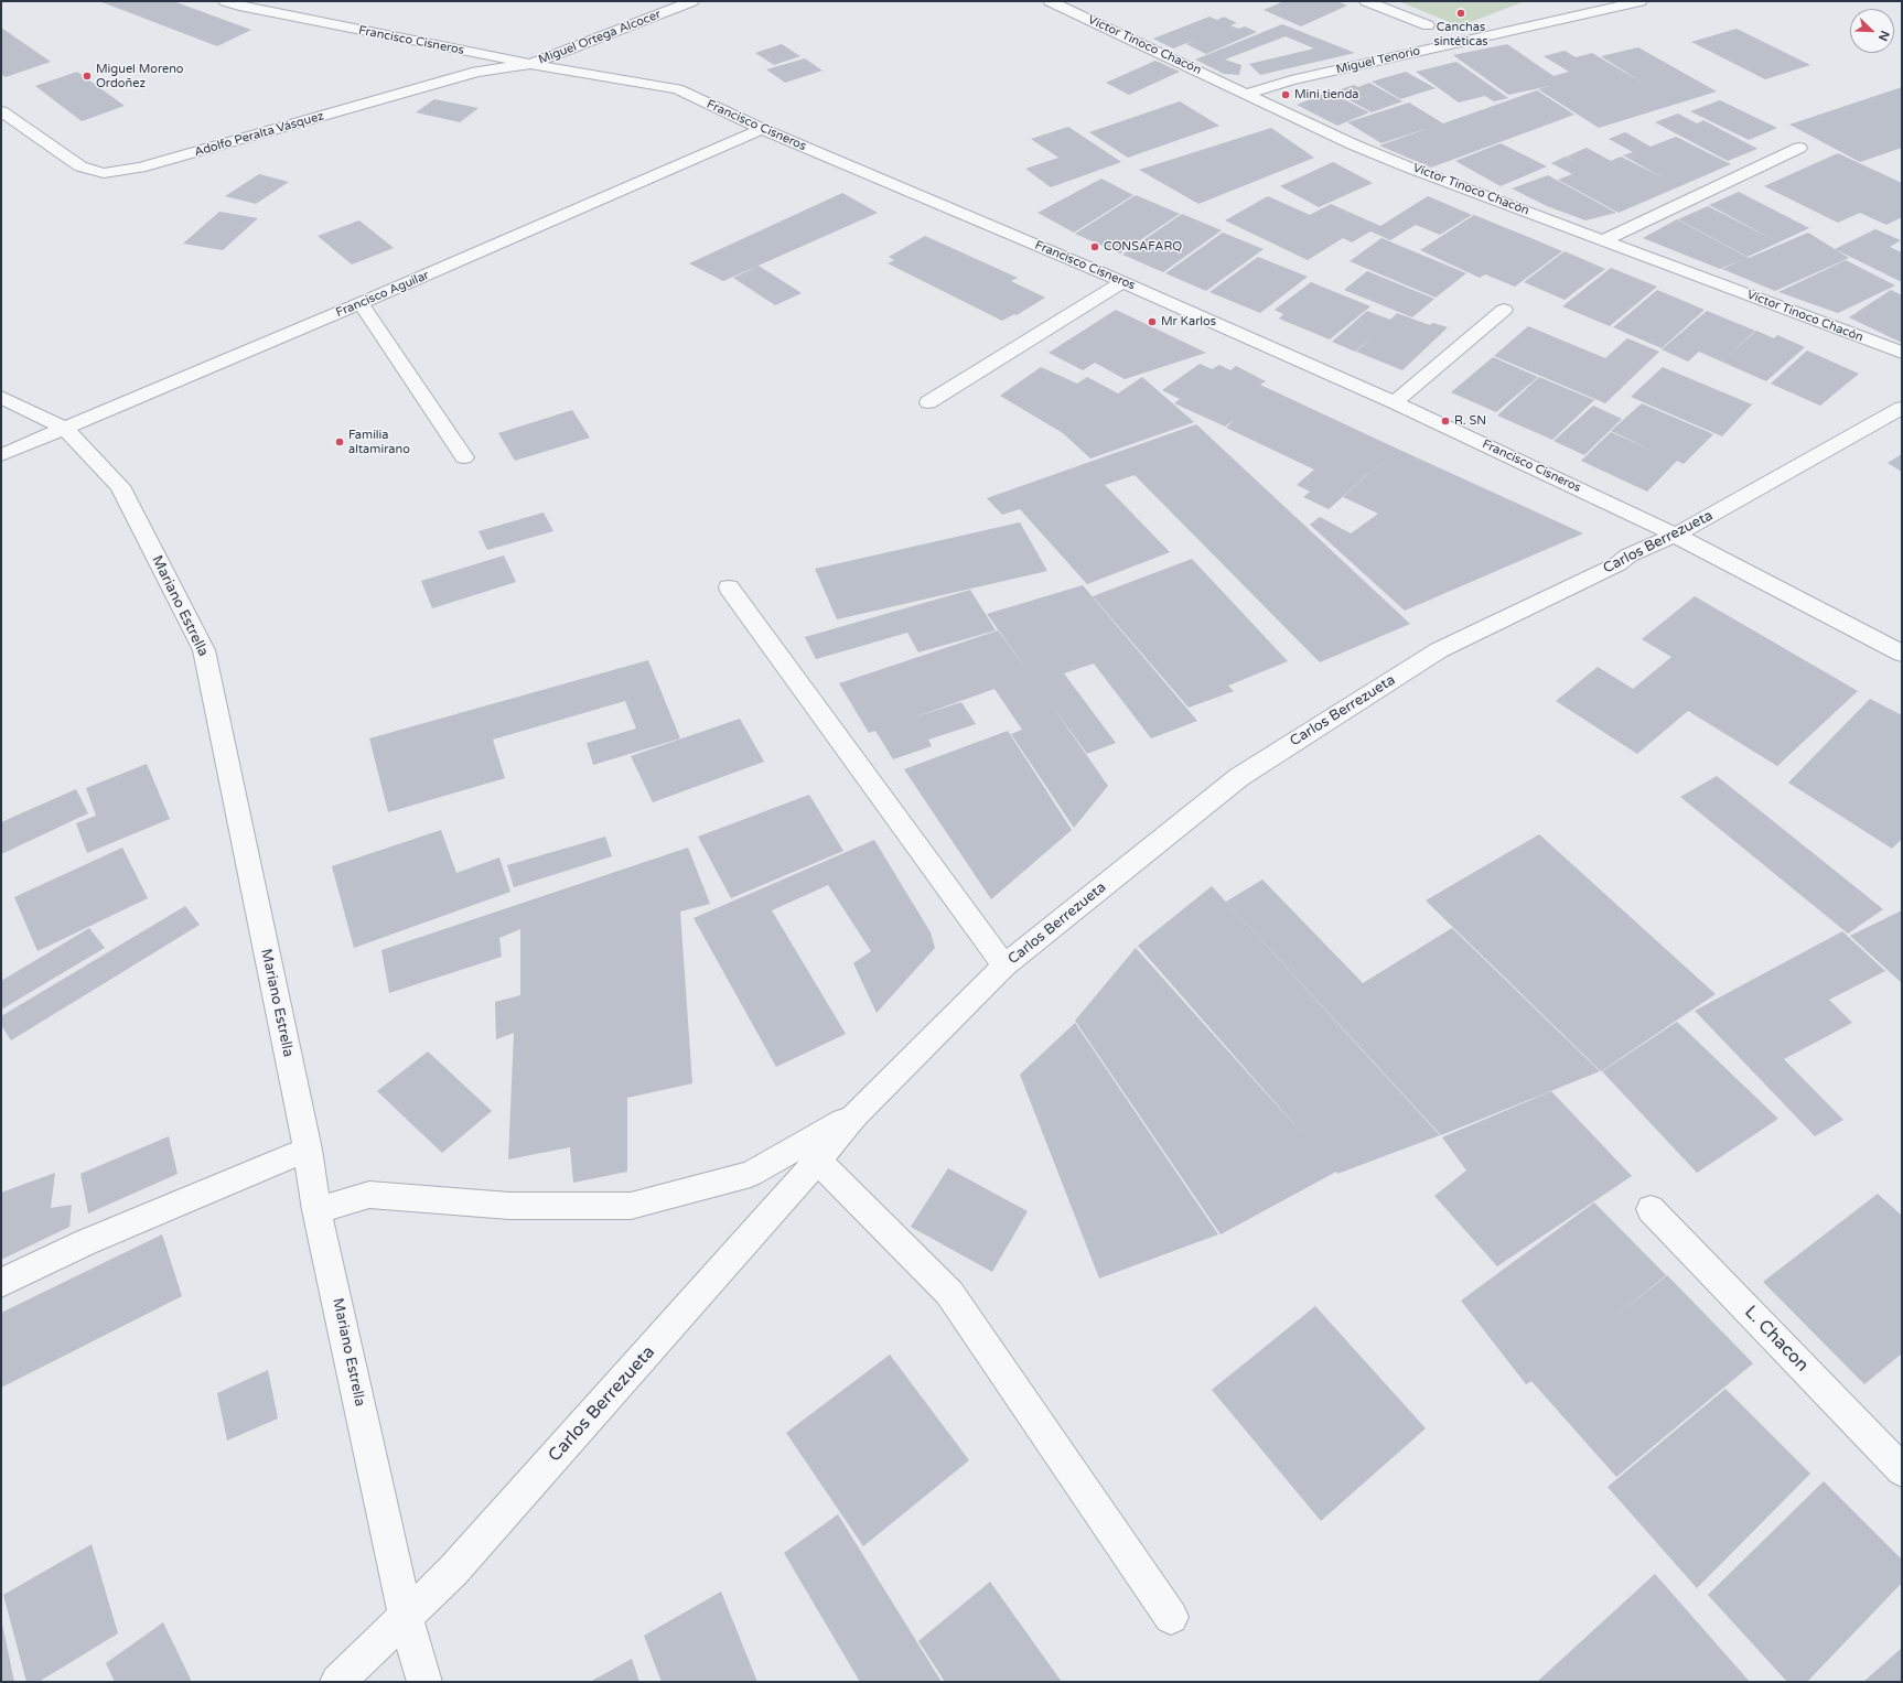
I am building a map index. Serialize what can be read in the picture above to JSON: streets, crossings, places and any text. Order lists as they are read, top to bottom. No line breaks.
{"streets":{"street":["Miguel Ortega Alcocer","Francisco Cisneros","Víctor Tinoco Chacón","Miguel Tenorio","Adolfo Peralta Vásquez","Francisco Aguilar","Carlos Berrezueta","Mariano Estrella","L. Chacon"]},"crossings":[["Miguel Ortega Alcocer","Francisco Cisneros"],["Miguel Ortega Alcocer","Adolfo Peralta Vásquez"],["Francisco Cisneros","Adolfo Peralta Vásquez"],["Francisco Cisneros","Francisco Aguilar"],["Francisco Cisneros","Carlos Berrezueta"],["Víctor Tinoco Chacón","Miguel Tenorio"],["Francisco Aguilar","Mariano Estrella"],["Carlos Berrezueta","Mariano Estrella"]],"places":["Canchas sintéticas","Miguel Moreno Ordoñez","Mini tienda","CONSAFARQ","Mr Karlos","R. SN","Familia altamirano"],"north":"bottom right"}
